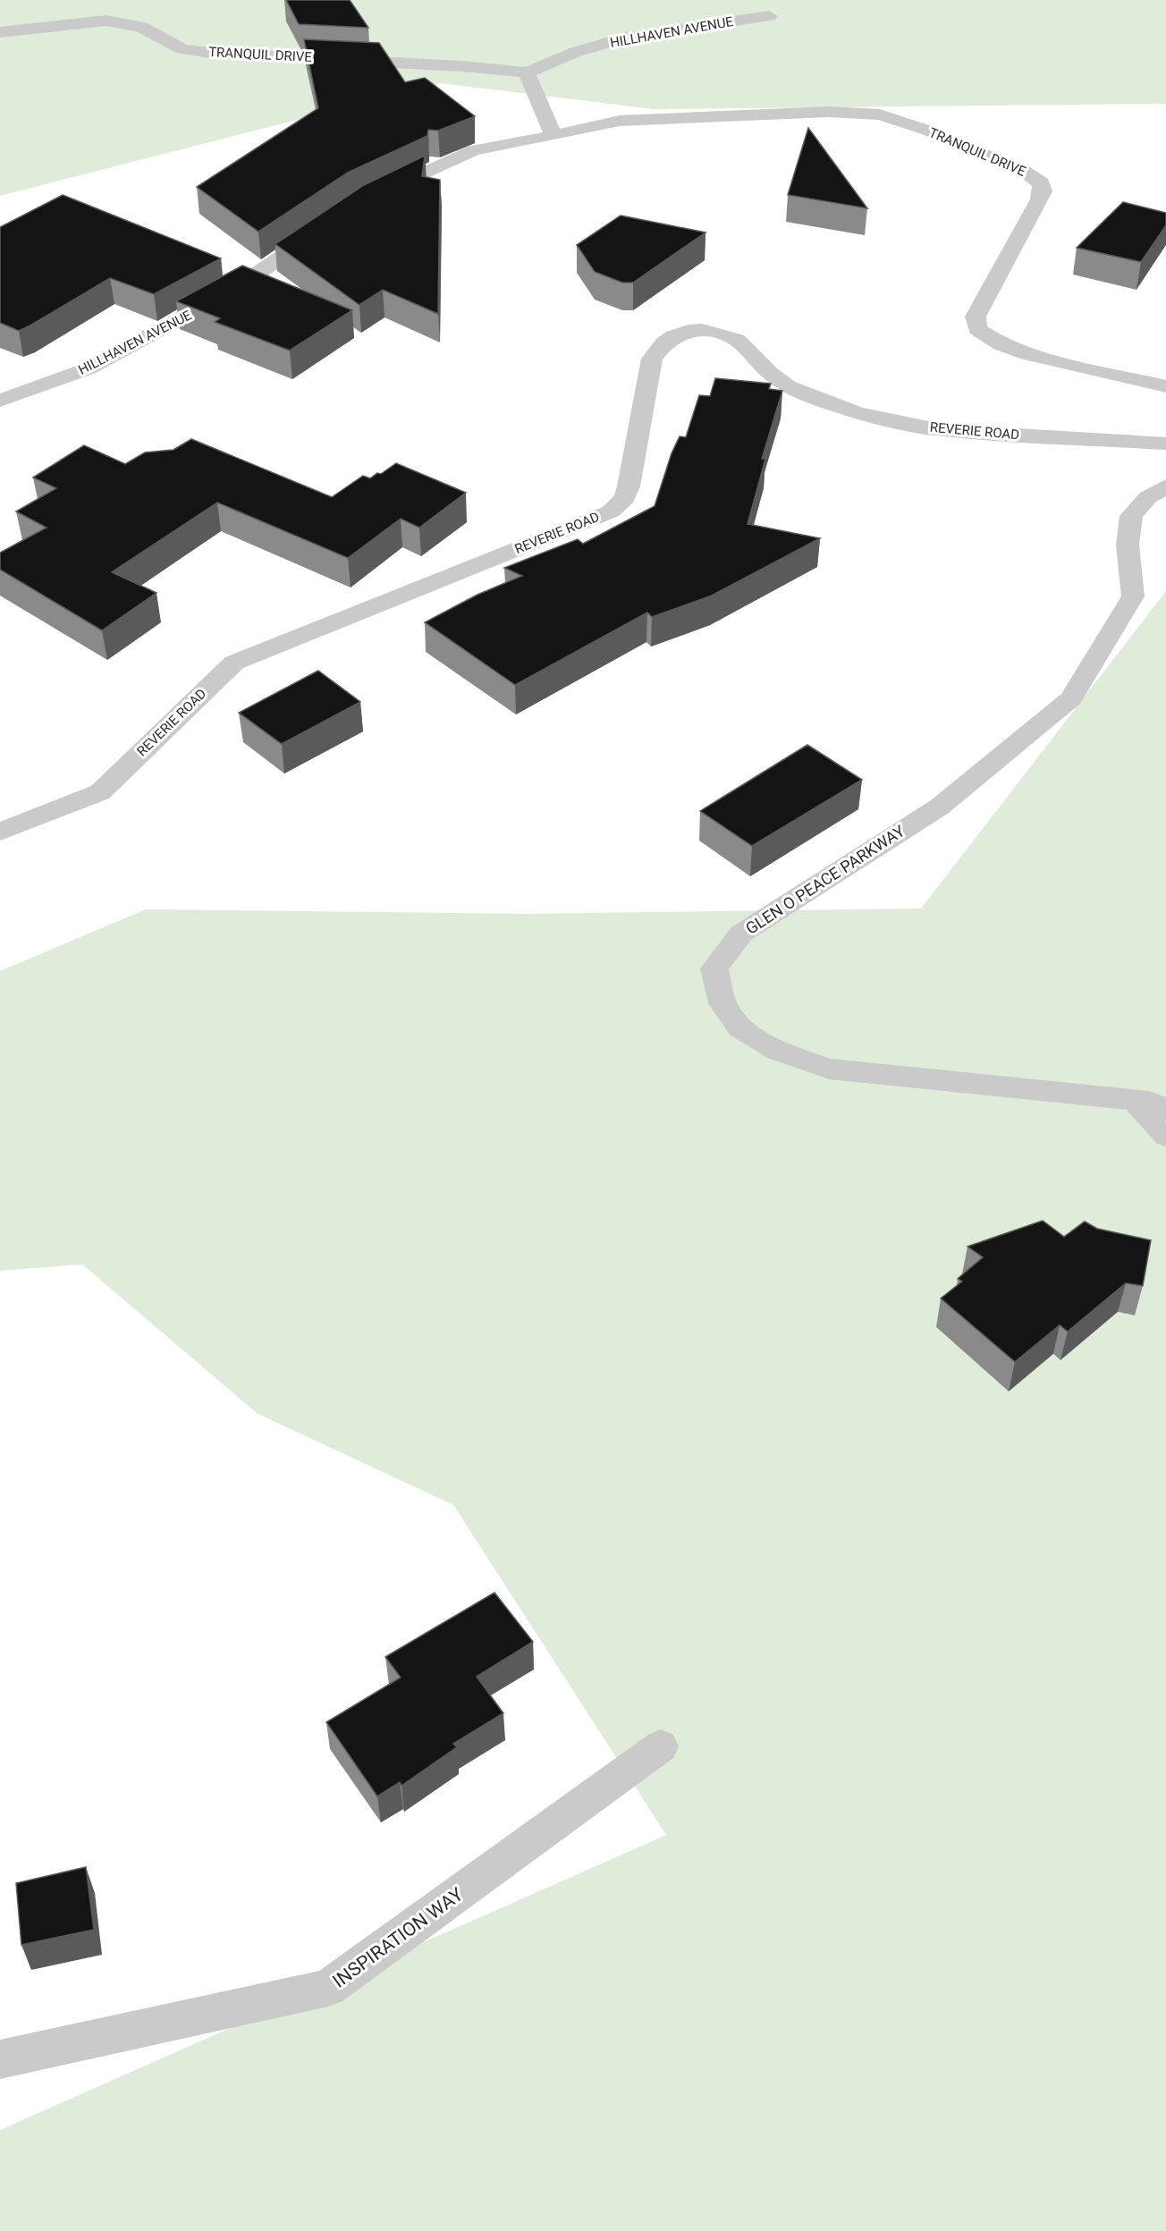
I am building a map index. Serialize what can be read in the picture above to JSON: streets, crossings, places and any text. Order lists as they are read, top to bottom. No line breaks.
{"streets":{"street":["HILLHAVEN AVENUE","TRANQUIL DRIVE","REVERIE ROAD","GLEN O PEACE PARKWAY","INSPIRATION WAY"]},"crossings":[["HILLHAVEN AVENUE","TRANQUIL DRIVE"]]}
